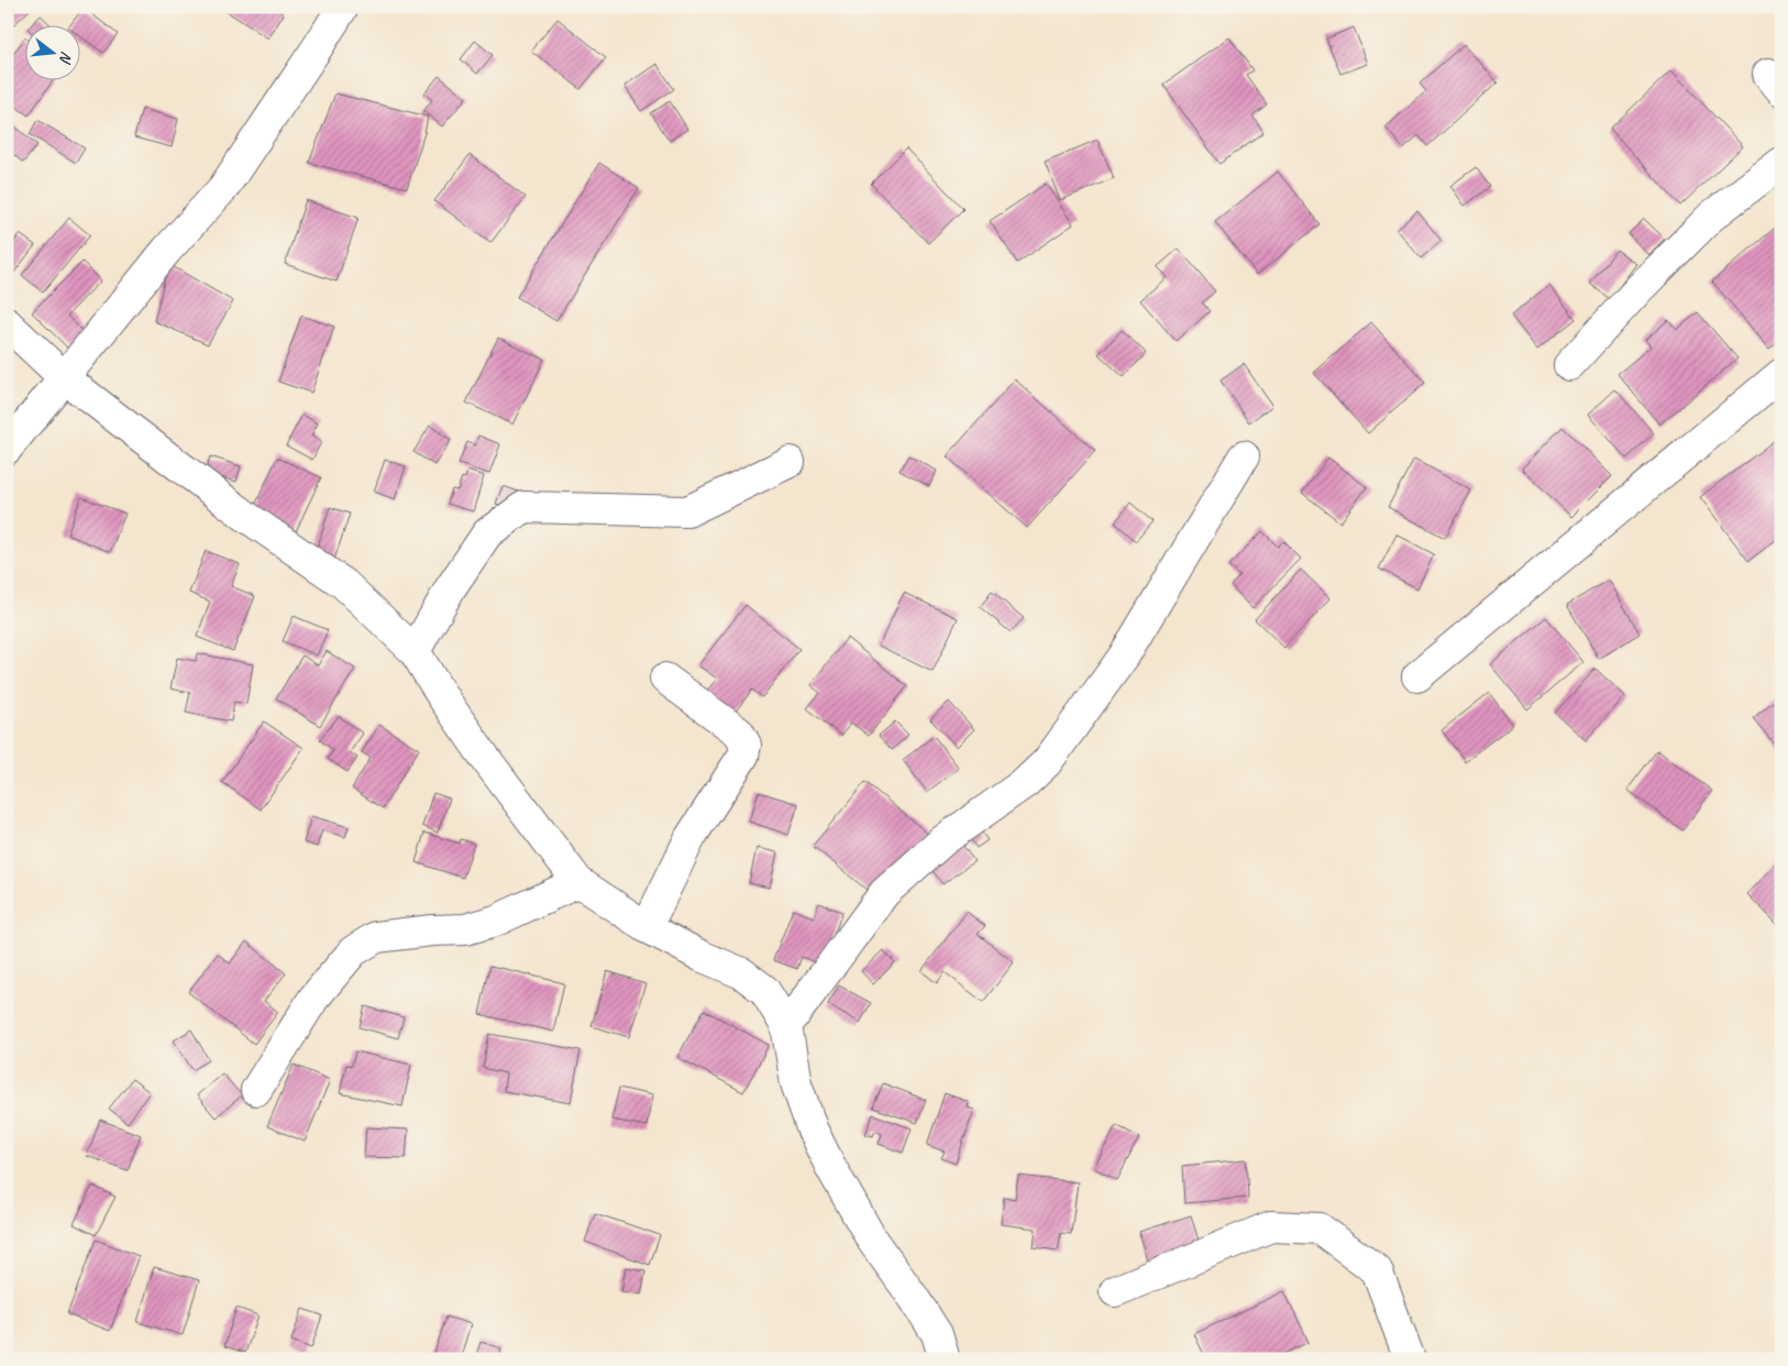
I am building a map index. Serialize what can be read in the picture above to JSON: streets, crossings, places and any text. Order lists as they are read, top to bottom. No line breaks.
{"north":"right"}
